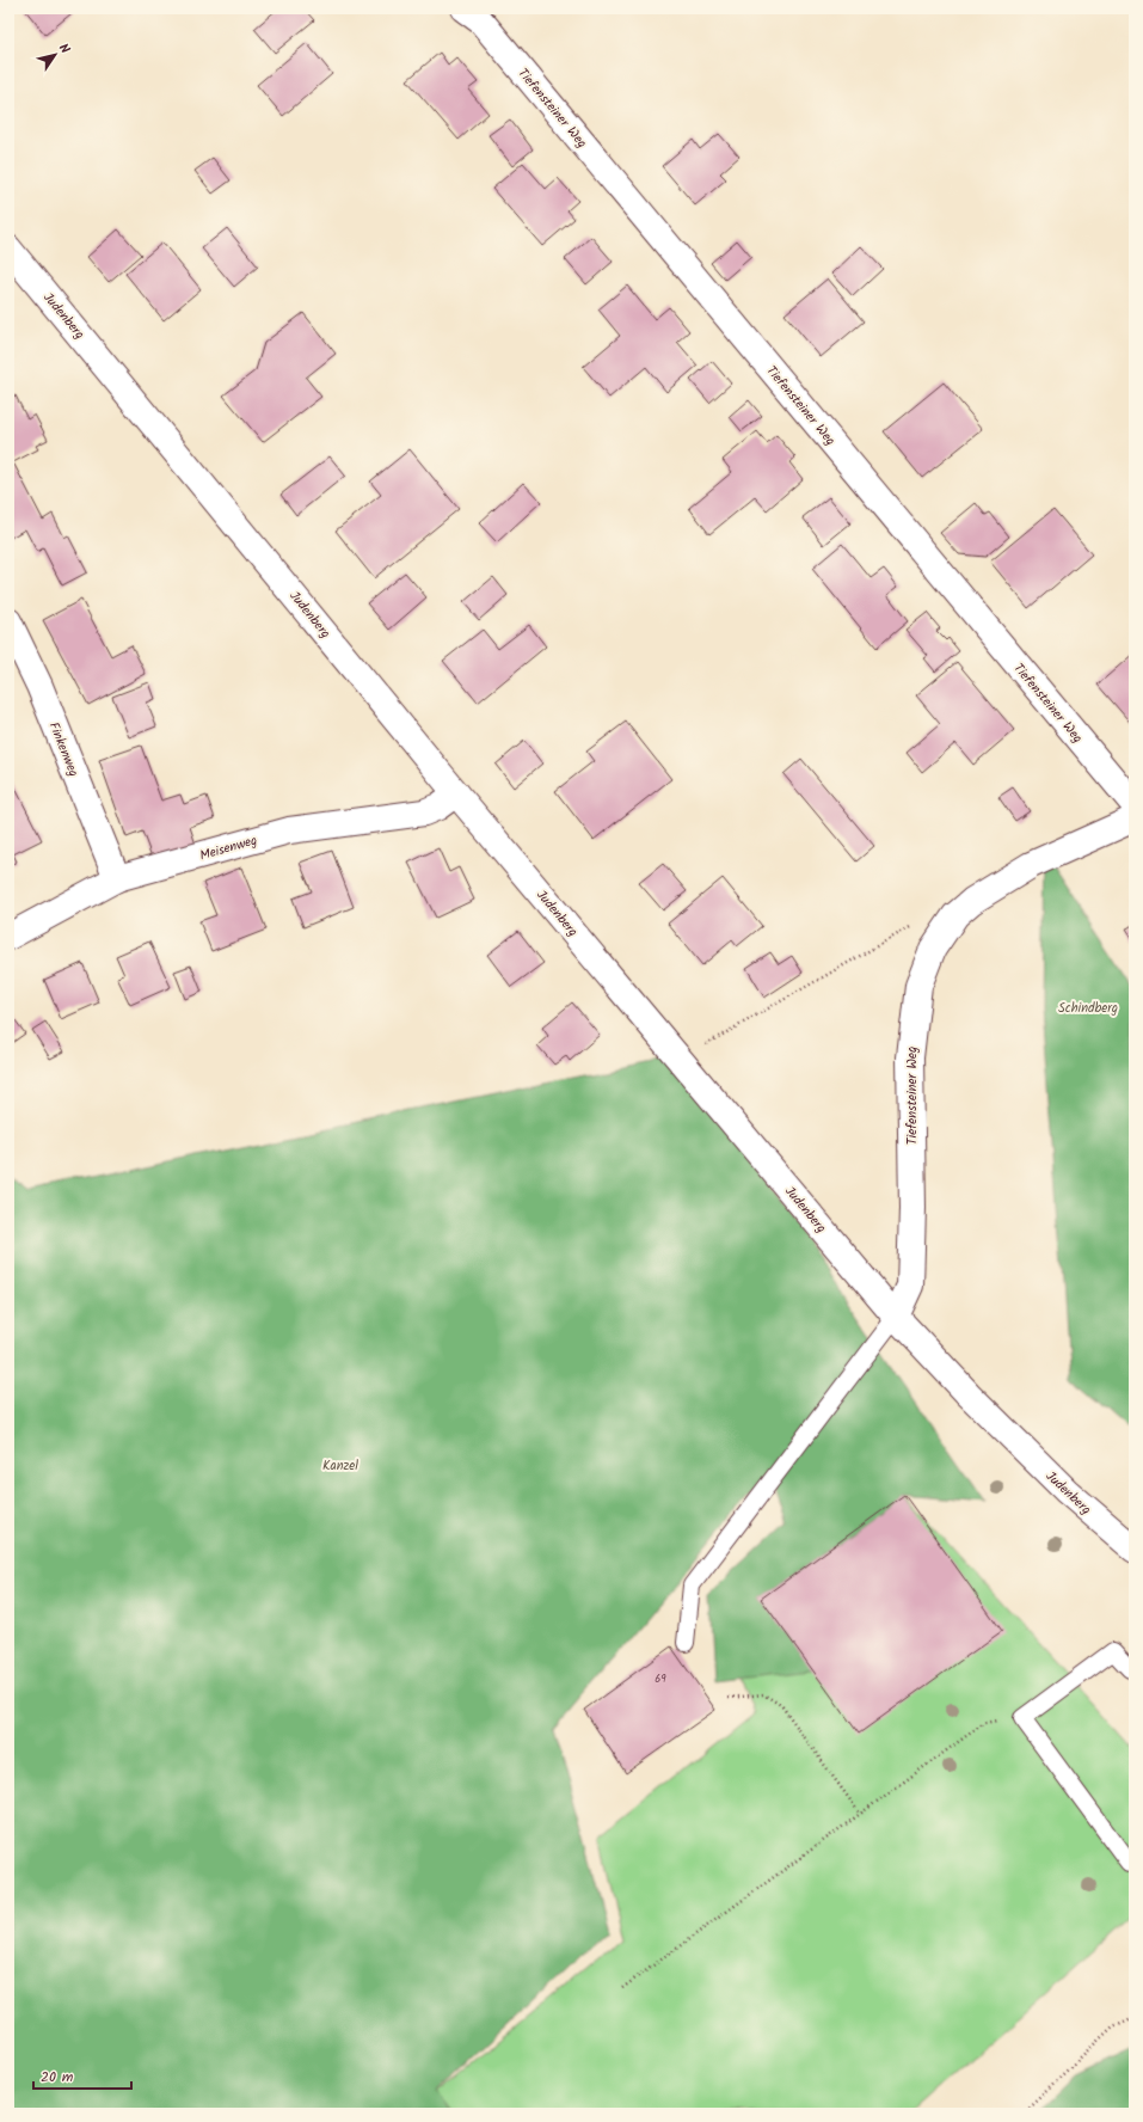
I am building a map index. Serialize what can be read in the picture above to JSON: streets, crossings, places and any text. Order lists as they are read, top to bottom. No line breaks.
{"streets":{"street":["Tiefensteiner Weg","Judenberg","Finkenweg","Meisenweg"]},"crossings":[["Tiefensteiner Weg","Judenberg"],["Judenberg","Meisenweg"],["Finkenweg","Meisenweg"]],"parks":["Schindberg","Kanzel"],"house_numbers":["69"],"scale_bar":"20 m","north":"top right"}
